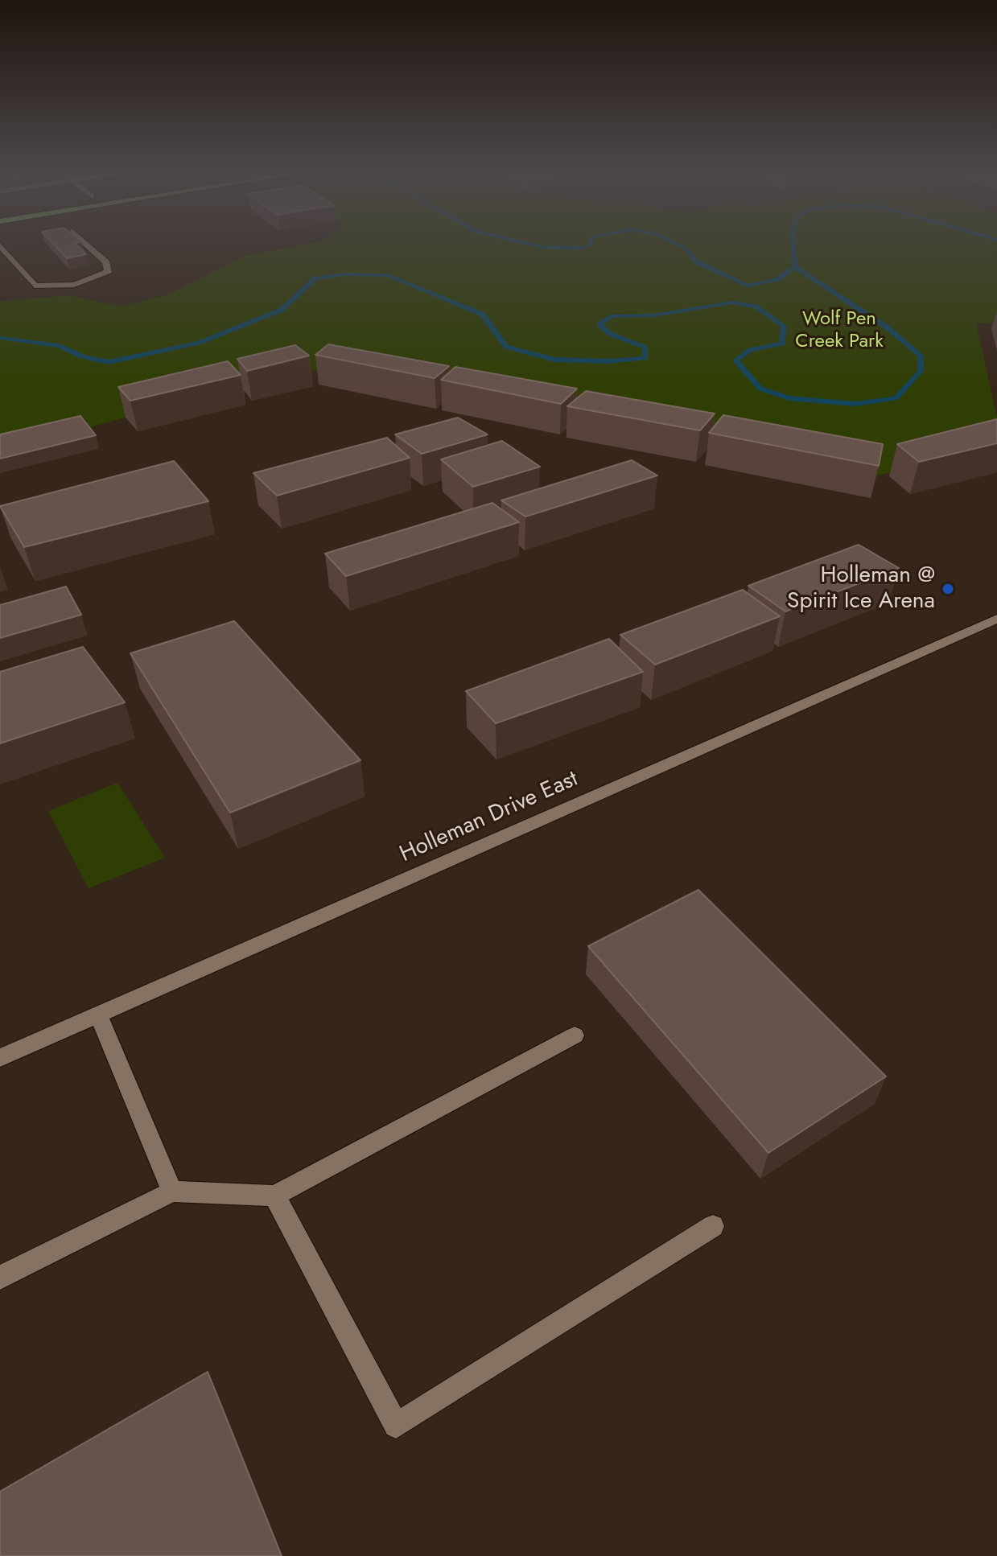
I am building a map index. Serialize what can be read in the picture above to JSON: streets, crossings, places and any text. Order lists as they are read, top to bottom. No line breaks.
{"streets":{"street":["Holleman Drive East"]},"parks":["Wolf Pen Creek Park"],"places":["Holleman @ Spirit Ice Arena"]}
